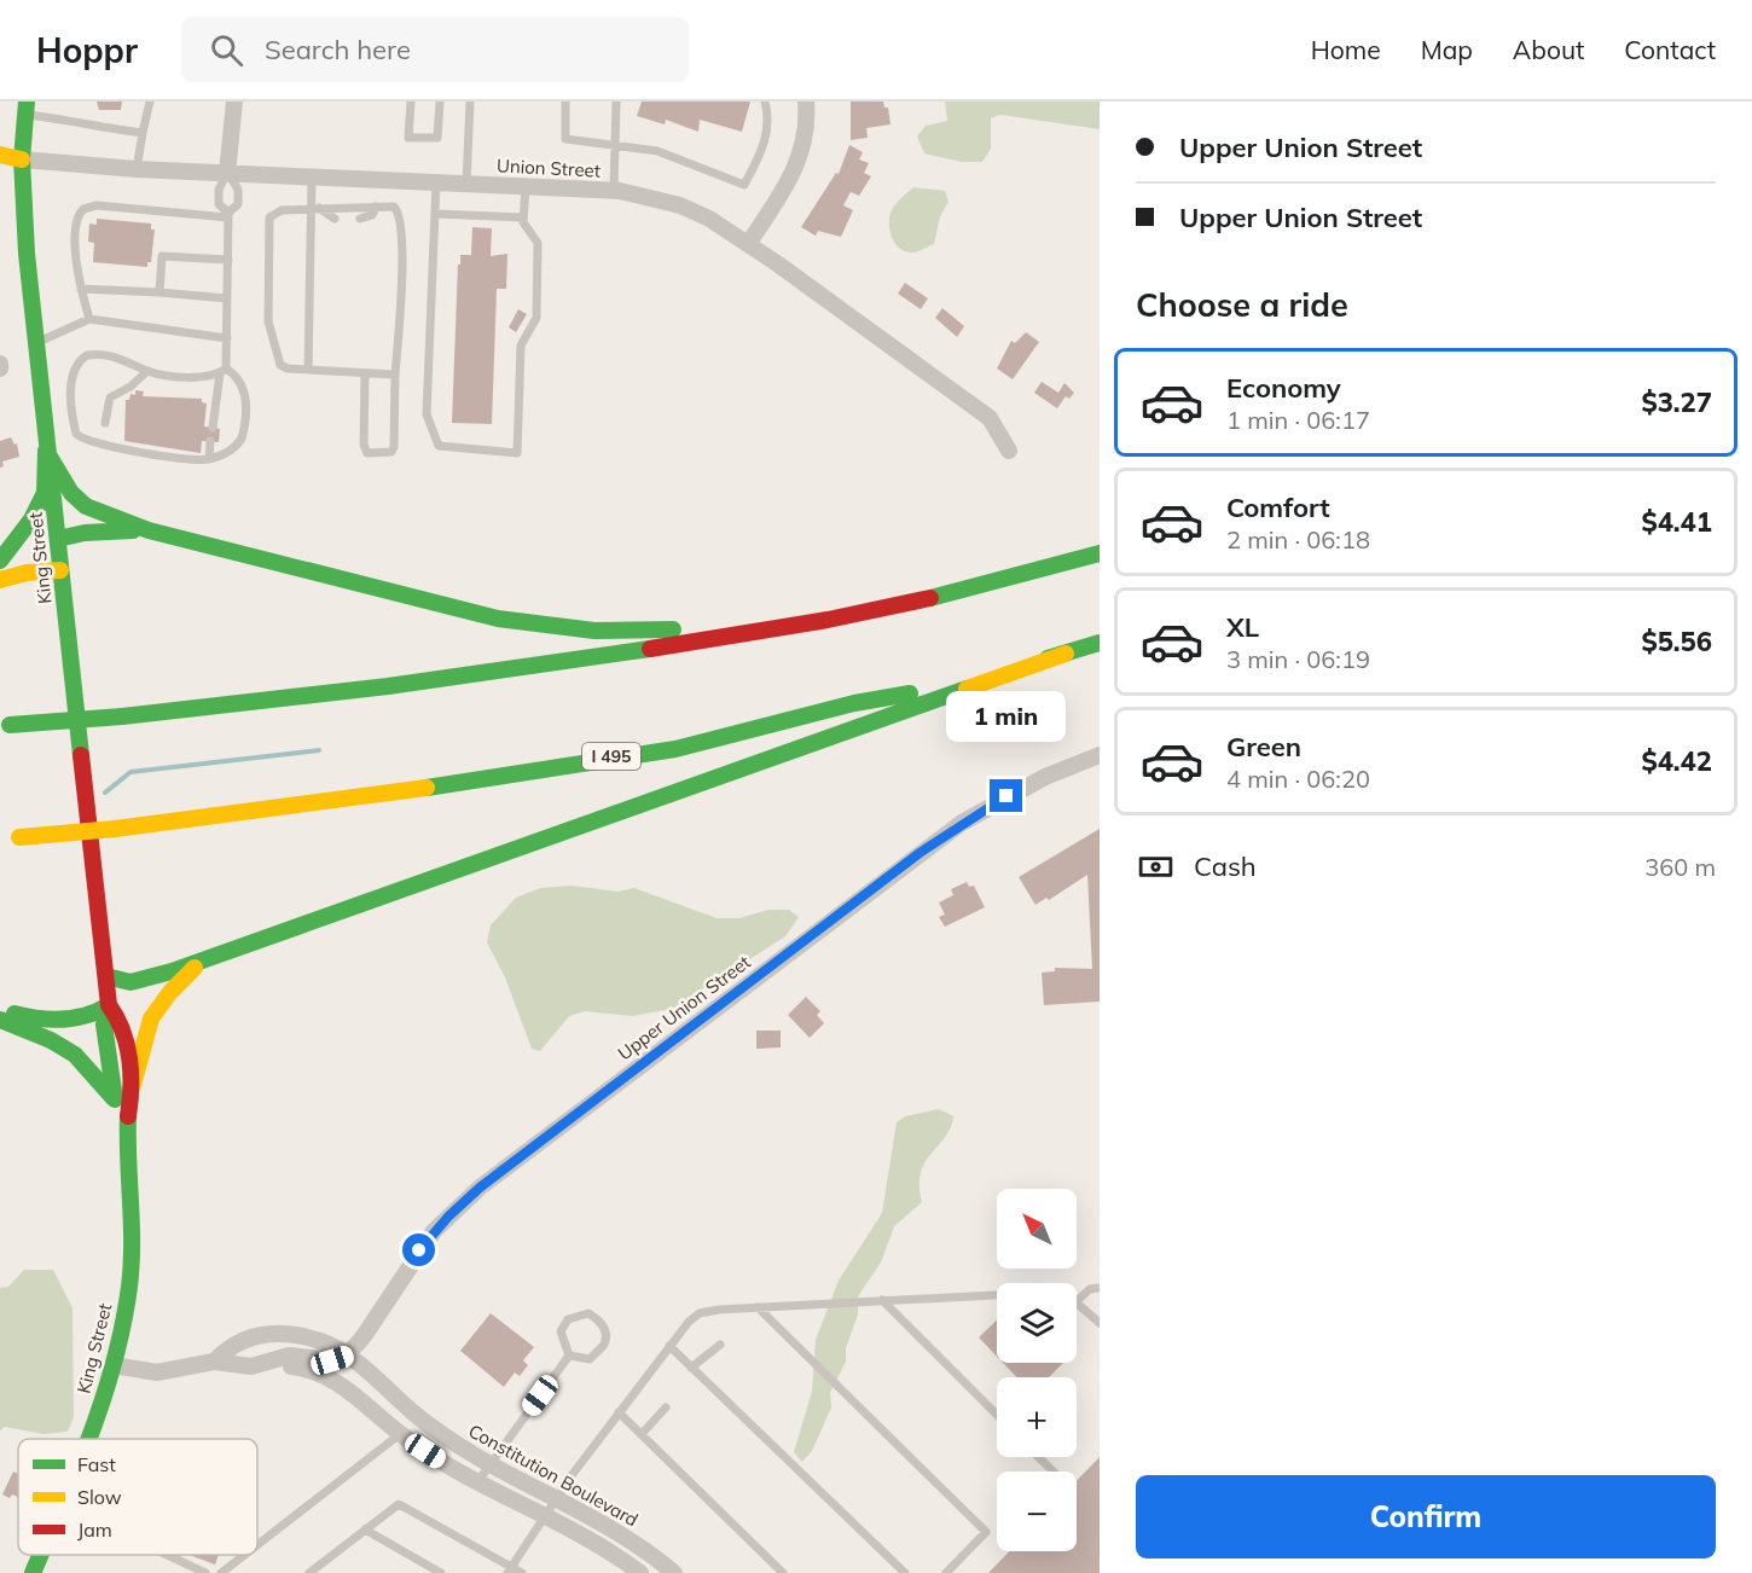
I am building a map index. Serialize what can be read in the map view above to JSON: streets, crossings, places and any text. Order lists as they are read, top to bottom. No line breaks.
{"streets":{"main road":["Union Street","King Street","I 495"],"street":["Upper Union Street","Constitution Boulevard"]},"crossings":[["Union Street","King Street"],["Upper Union Street","Constitution Boulevard"]],"legend":["Fast","Slow","Jam"],"north":"top left","page":{"header":"Hoppr","search":"Search here","nav":["Home","Map","About","Contact"],"banner":["Upper Union Street","Upper Union Street"],"heading":"Choose a ride","list":[{"name":"Economy","note":"1 min · 06:17","value":"$3.27"},{"name":"Comfort","note":"2 min · 06:18","value":"$4.41"},{"name":"XL","note":"3 min · 06:19","value":"$5.56"},{"name":"Green","note":"4 min · 06:20","value":"$4.42"}],"bubble":"1 min","pay":["Cash","360 m"],"map_buttons":["+","−"],"buttons":"Confirm"}}
